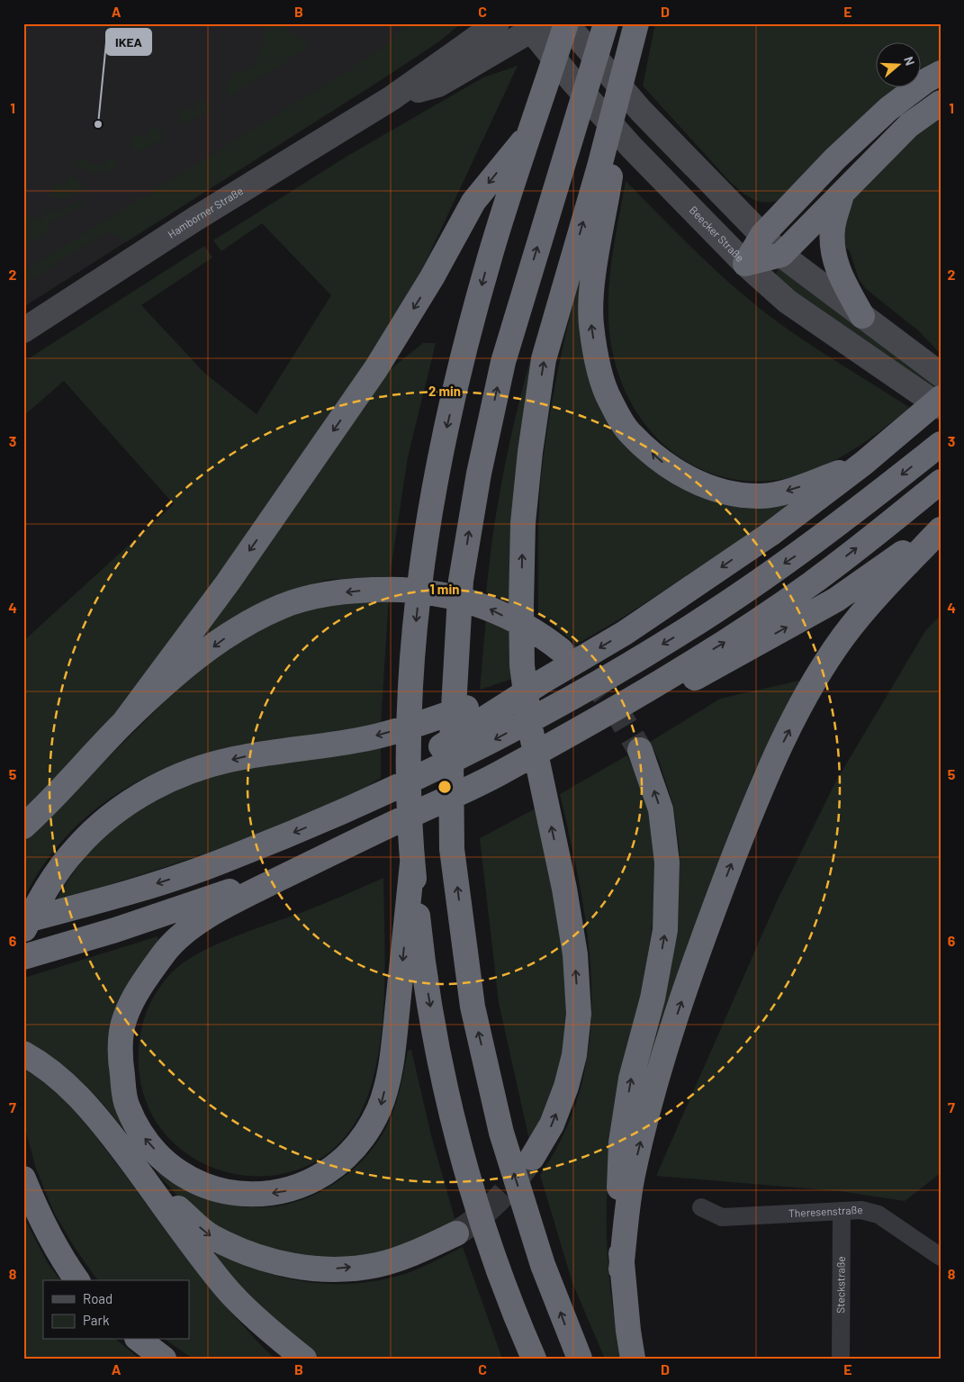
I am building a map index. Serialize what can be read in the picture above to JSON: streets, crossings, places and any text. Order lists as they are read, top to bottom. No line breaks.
{"streets":{"street":["Hamborner Straße","Beecker Straße","Theresenstraße","Steckstraße"]},"crossings":[["Hamborner Straße","Beecker Straße"],["Theresenstraße","Steckstraße"]],"places":["IKEA"],"legend":["Road","Park"],"north":"right","grid":{"columns":["A","B","C","D","E"],"rows":["1","2","3","4","5","6","7","8"]},"rings":["2 min","1 min"]}
